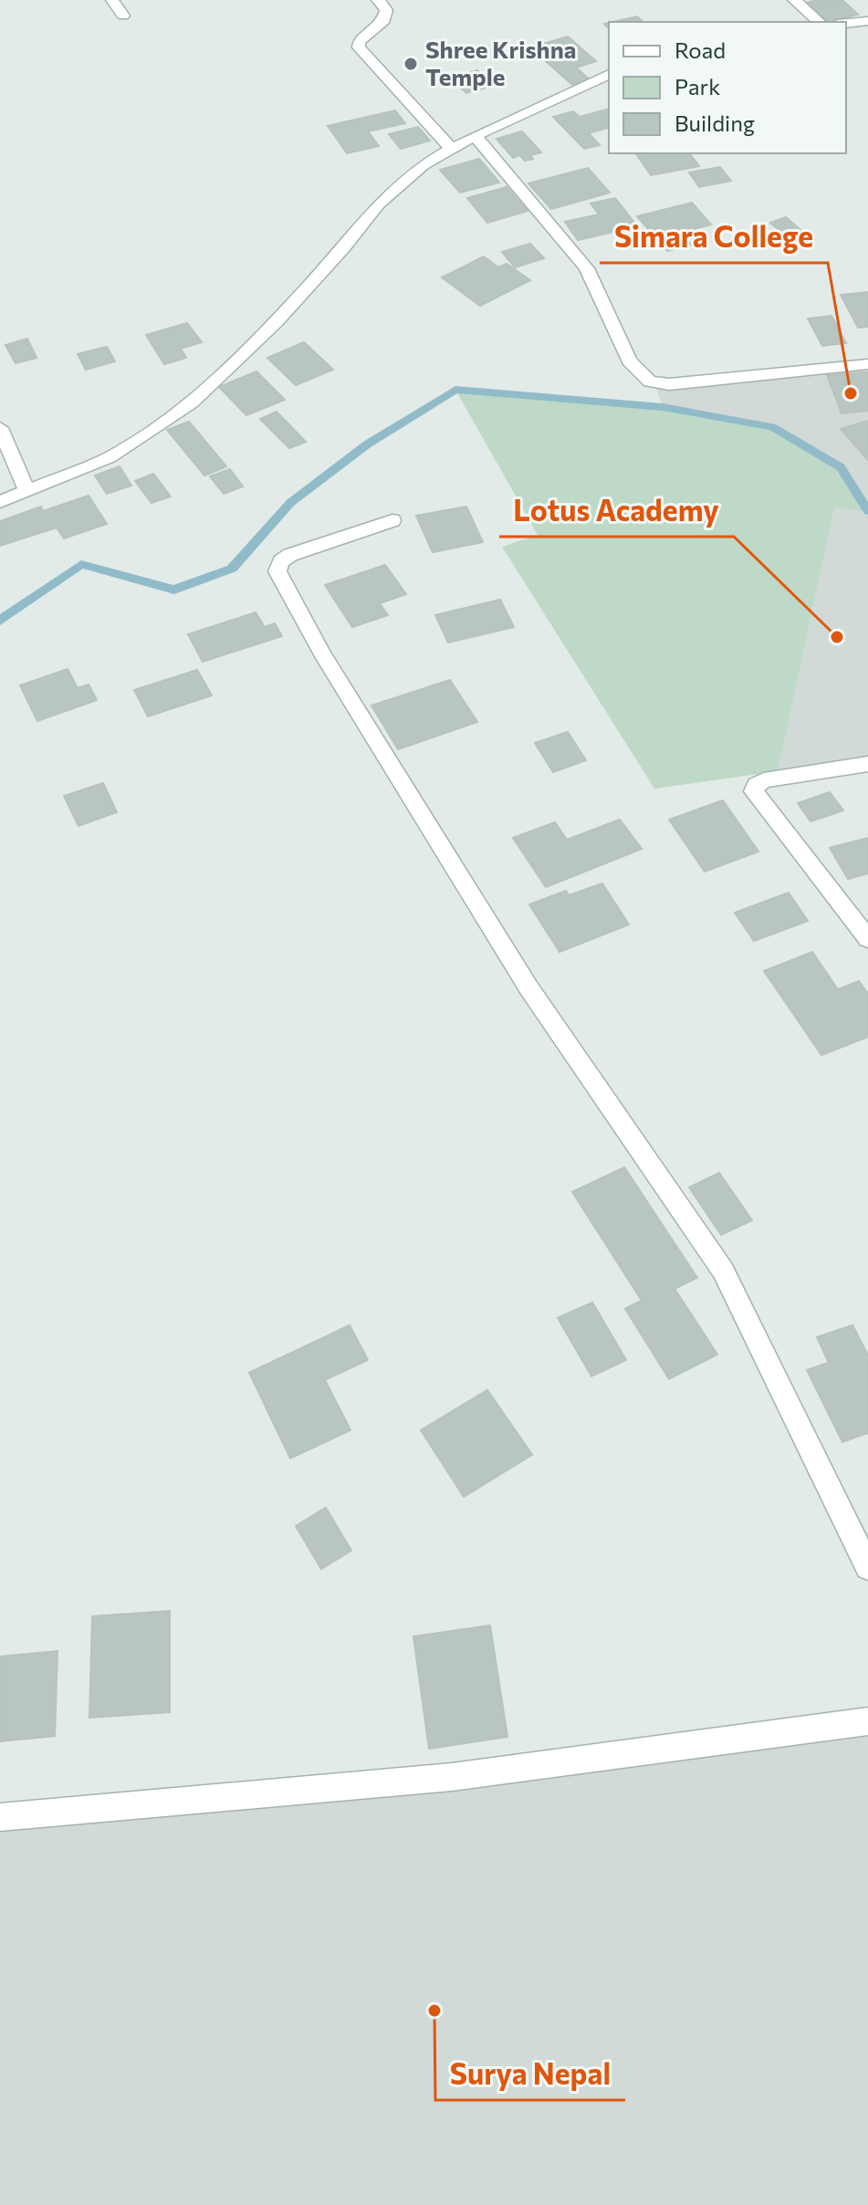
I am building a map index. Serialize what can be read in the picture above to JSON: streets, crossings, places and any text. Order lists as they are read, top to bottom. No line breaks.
{"places":["Shree Krishna Temple","Simara College","Lotus Academy","Surya Nepal"],"legend":["Road","Park","Building"]}
